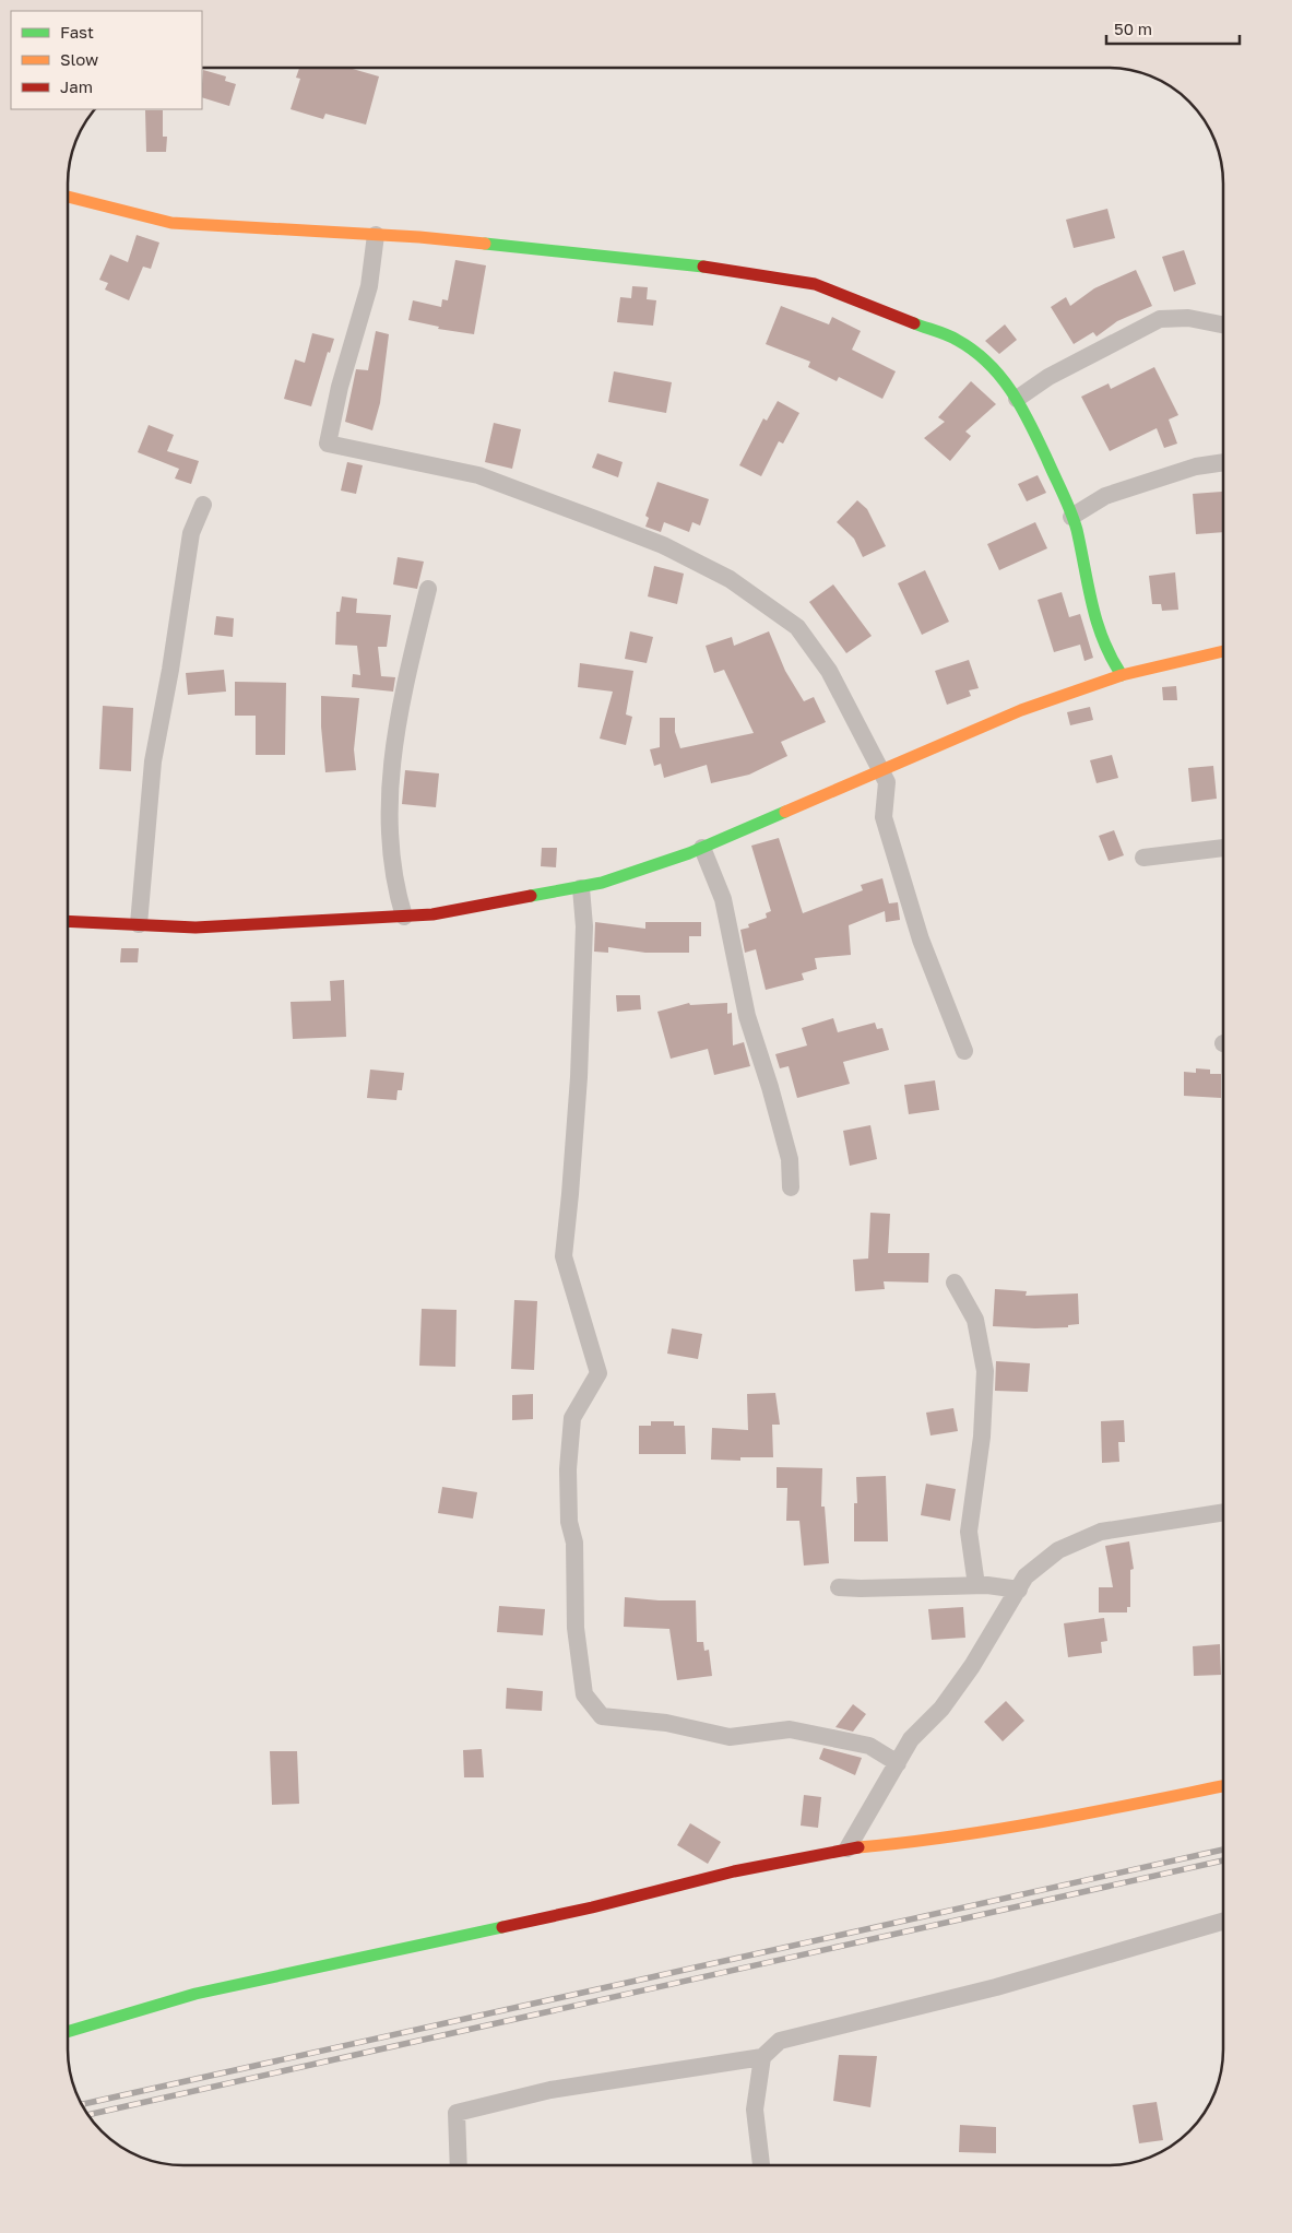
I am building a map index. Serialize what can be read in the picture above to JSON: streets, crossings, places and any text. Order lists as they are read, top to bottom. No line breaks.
{"legend":["Fast","Slow","Jam"],"scale_bar":"50 m"}
